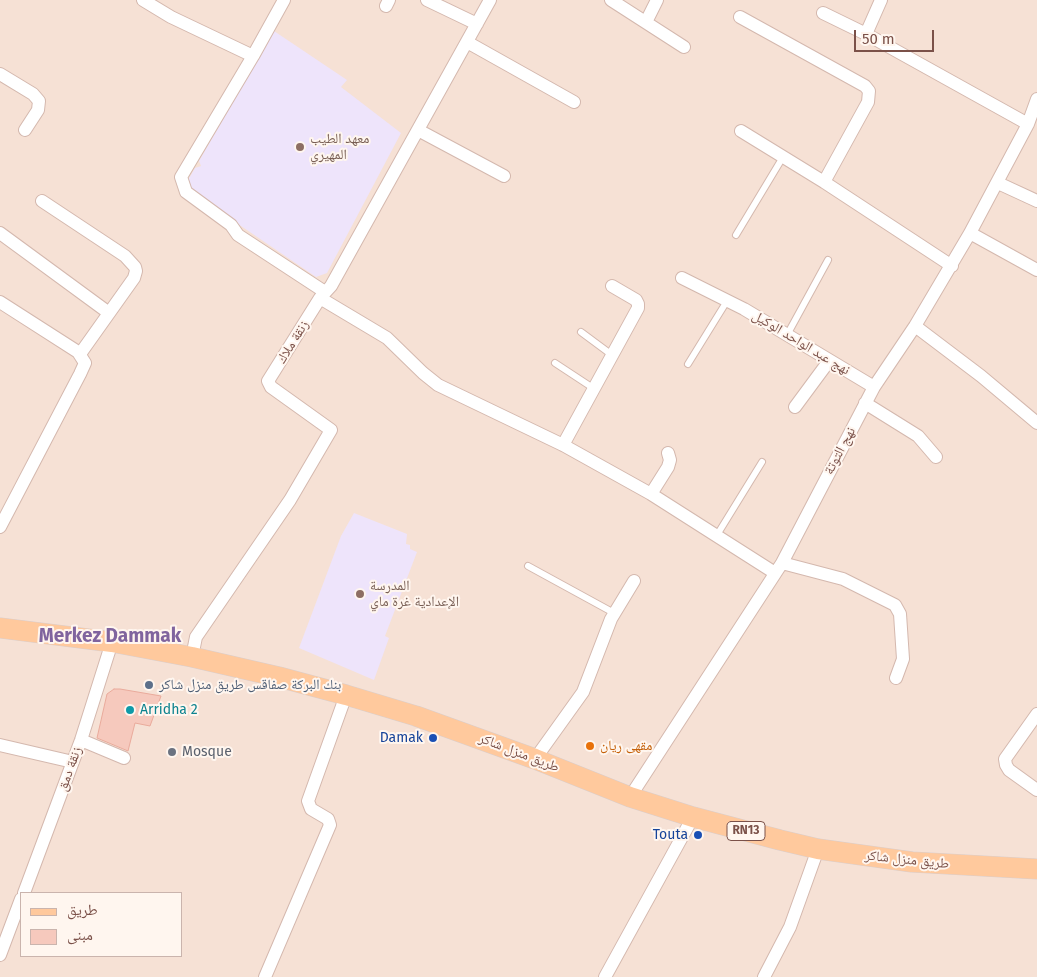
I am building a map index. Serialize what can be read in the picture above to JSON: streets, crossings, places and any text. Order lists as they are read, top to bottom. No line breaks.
{"streets":{"main road":["طريق منزل شاكر","RN13"],"street":["زنقة ملاك","نهج عبد الواحد الوكيل","نهج التوتة","زنقة دمق"]},"crossings":[["زنقة ملاك","طريق منزل شاكر"],["نهج عبد الواحد الوكيل","نهج التوتة"],["نهج التوتة","طريق منزل شاكر"],["طريق منزل شاكر","زنقة دمق"]],"districts":["Merkez Dammak"],"places":["معهد الطيب المهيري","المدرسة الإعدادية غرة ماي","بنك البركة صفاقس طريق منزل شاكر","Arridha 2","Damak","مقهى ريان","Mosque","Touta"],"legend":["طريق","مبنى"],"scale_bar":"50 m"}
